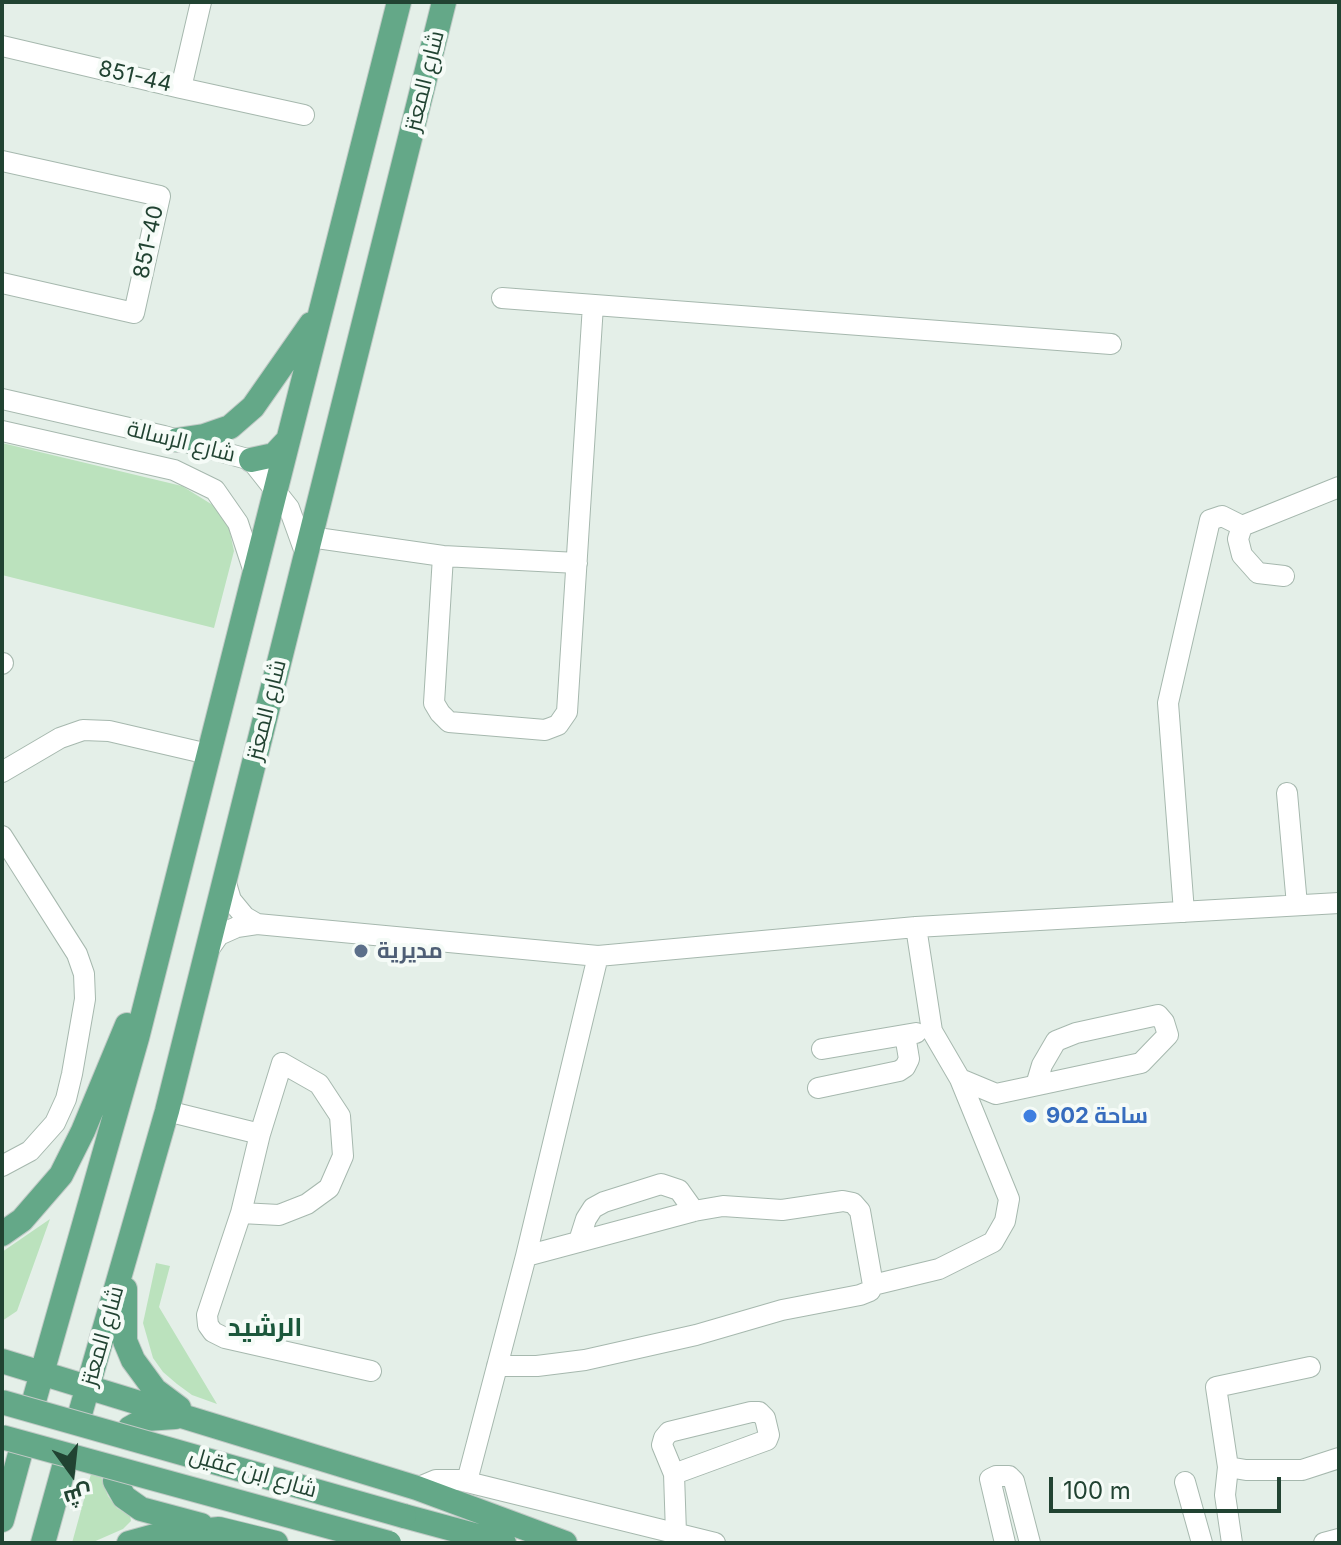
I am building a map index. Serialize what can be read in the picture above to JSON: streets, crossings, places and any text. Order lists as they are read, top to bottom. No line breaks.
{"streets":{"main road":["شارع المعتز","شارع ابن عقيل"],"street":["851-44","851-40","شارع الرسالة"]},"crossings":[["شارع المعتز","شارع الرسالة"]],"districts":["الرشيد"],"places":["مديرية","ساحة 902"],"scale_bar":"100 m","north":"bottom"}
